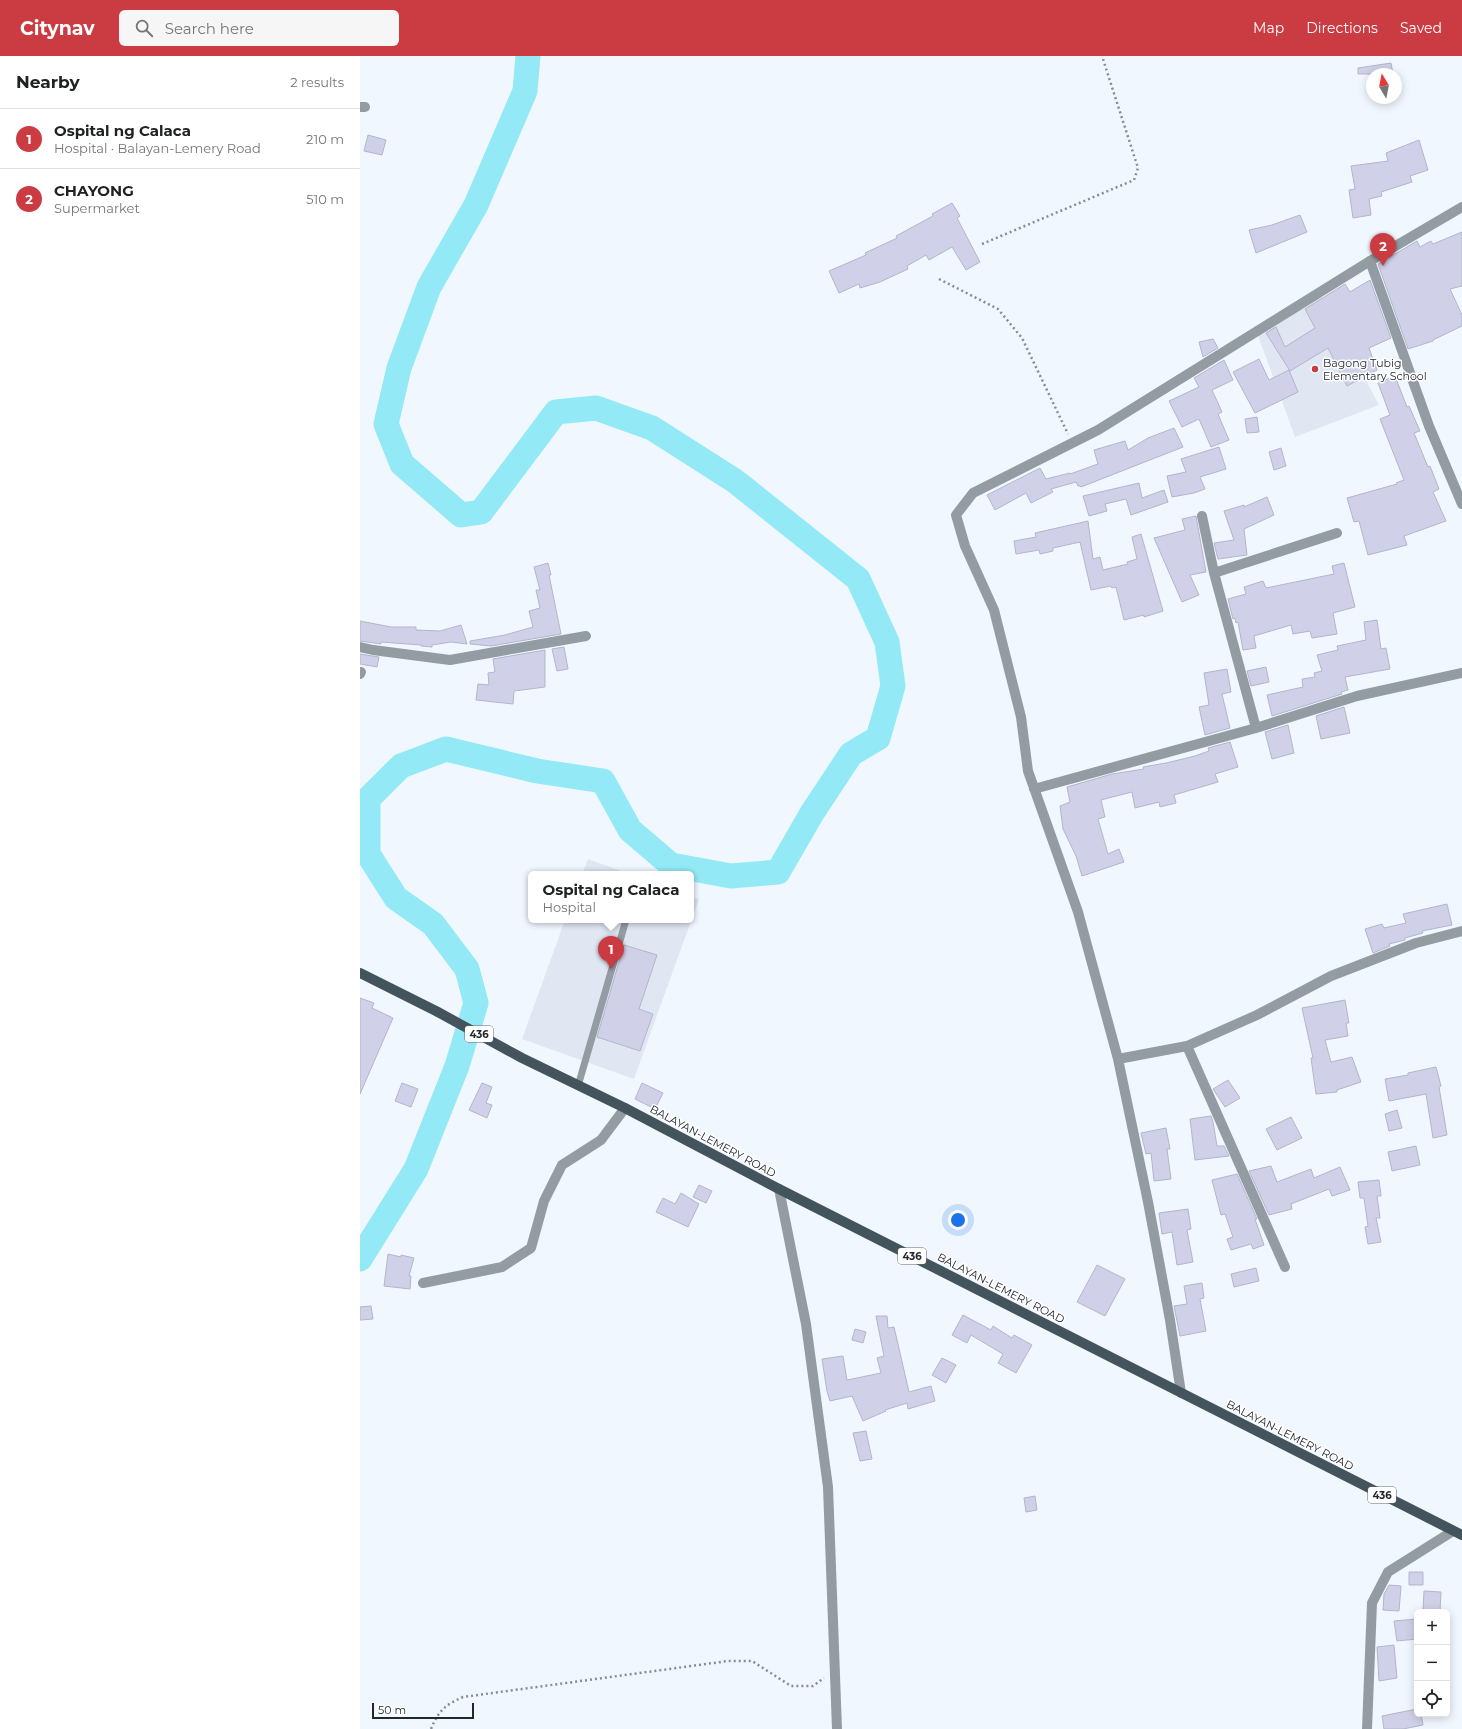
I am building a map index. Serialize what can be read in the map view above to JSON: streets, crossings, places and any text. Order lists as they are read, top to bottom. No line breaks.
{"streets":{"main road":["436","BALAYAN-LEMERY ROAD"]},"places":["Bagong Tubig Elementary School"],"scale_bar":"50 m","north":"top","page":{"header":"Citynav","search":"Search here","nav":["Map","Directions","Saved"],"heading":["Nearby","2 results"],"list":[{"mark":"1","name":"Ospital ng Calaca","note":"Hospital · Balayan-Lemery Road","value":"210 m"},{"mark":"2","name":"CHAYONG","note":"Supermarket","value":"510 m"}],"pins":["2","1"],"popup":["Ospital ng Calaca","Hospital"],"map_buttons":["+","−"],"scale":"50 m"}}
